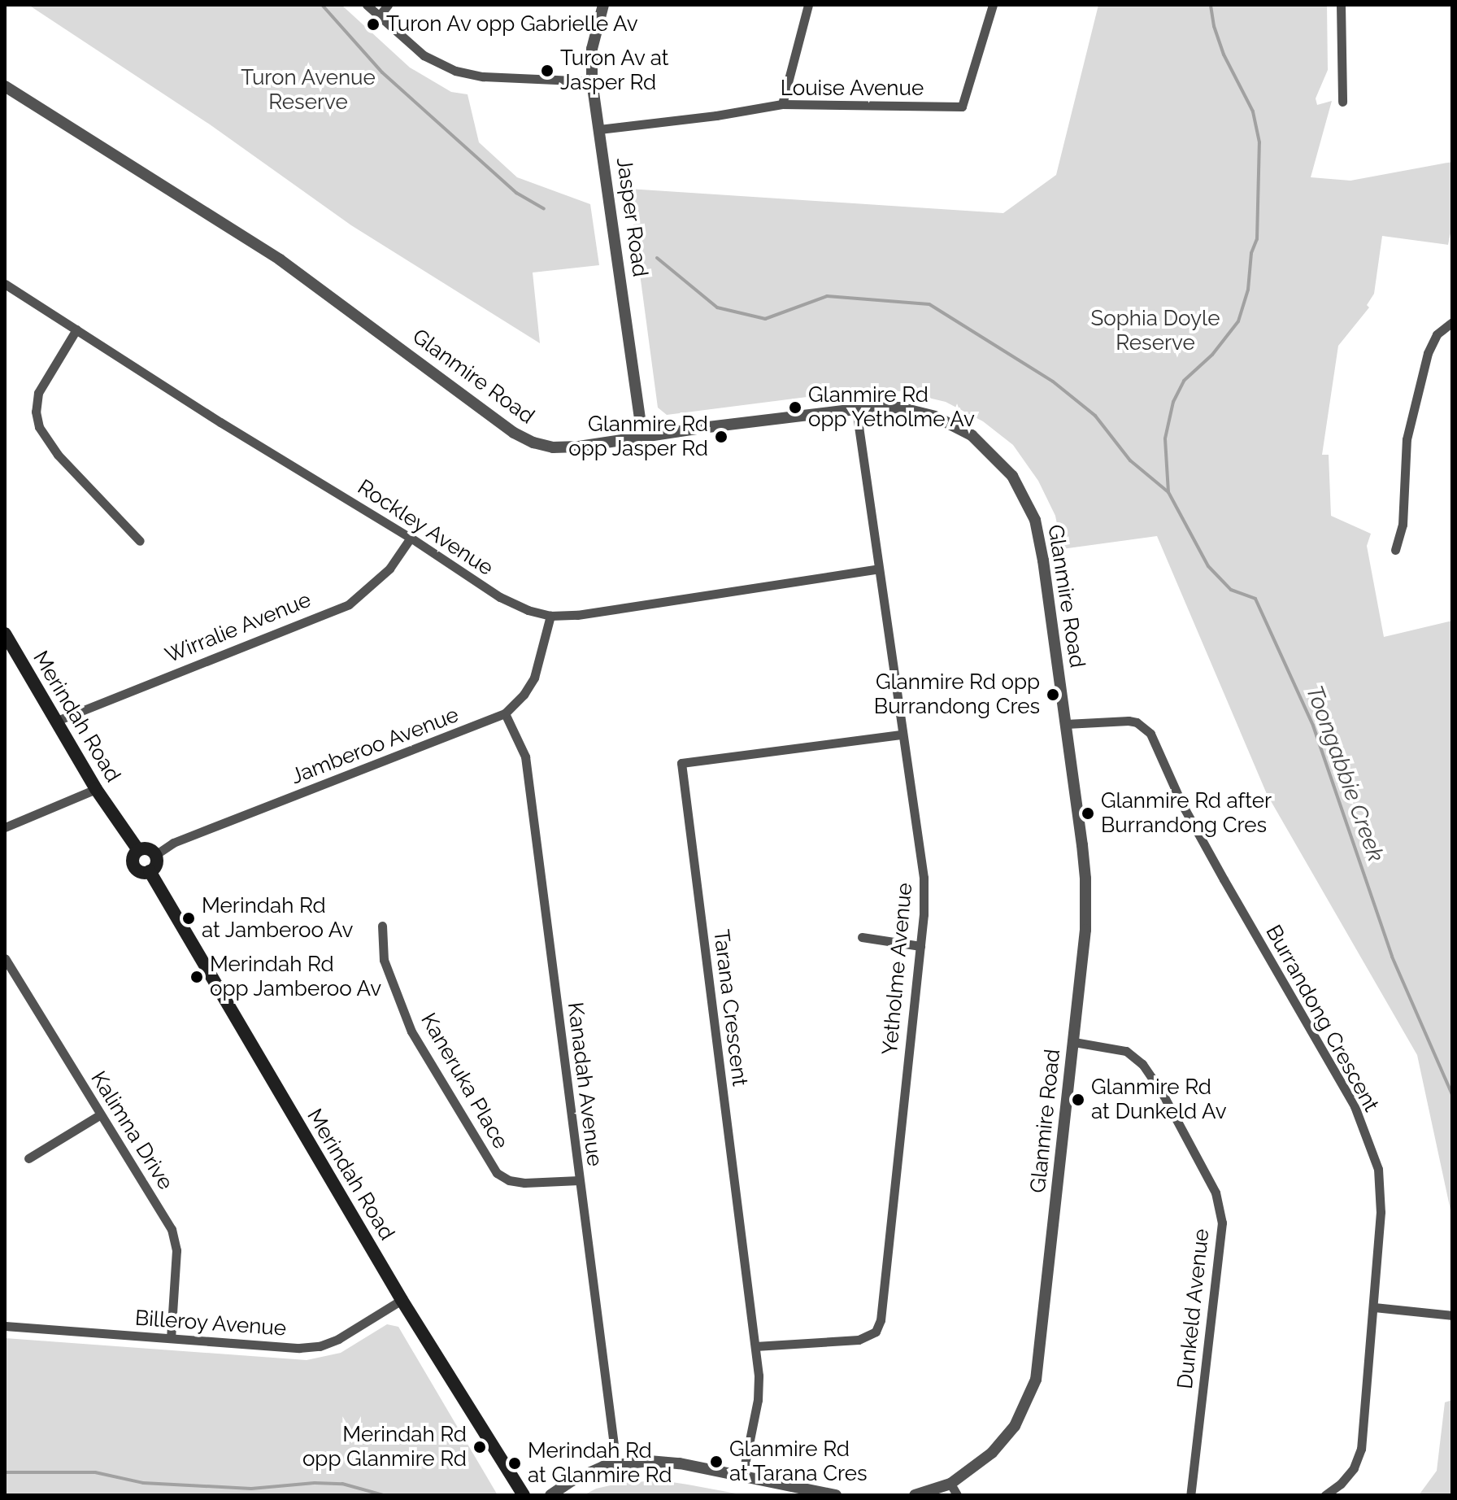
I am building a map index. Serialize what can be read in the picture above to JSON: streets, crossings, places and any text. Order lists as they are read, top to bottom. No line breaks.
{"streets":{"main road":["Merindah Road"],"street":["Louise Avenue","Jasper Road","Glanmire Road","Rockley Avenue","Wirralie Avenue","Jamberoo Avenue","Yetholme Avenue","Tarana Crescent","Burrandong Crescent","Kaneruka Place","Kanadah Avenue","Kalimna Drive","Dunkeld Avenue","Billeroy Avenue"]},"crossings":[["Louise Avenue","Jasper Road"],["Jasper Road","Glanmire Road"],["Glanmire Road","Yetholme Avenue"],["Glanmire Road","Burrandong Crescent"],["Glanmire Road","Dunkeld Avenue"],["Rockley Avenue","Wirralie Avenue"],["Rockley Avenue","Jamberoo Avenue"],["Rockley Avenue","Yetholme Avenue"],["Wirralie Avenue","Merindah Road"],["Merindah Road","Jamberoo Avenue"],["Merindah Road","Billeroy Avenue"],["Jamberoo Avenue","Kanadah Avenue"],["Yetholme Avenue","Tarana Crescent"],["Kaneruka Place","Kanadah Avenue"],["Kalimna Drive","Billeroy Avenue"]],"water":["Toongabbie Creek"],"parks":["Turon Avenue Reserve","Sophia Doyle Reserve"],"places":["Turon Av opp Gabrielle Av","Turon Av at Jasper Rd","Glanmire Rd opp Yetholme Av","Glanmire Rd opp Jasper Rd","Glanmire Rd opp Burrandong Cres","Glanmire Rd after Burrandong Cres","Merindah Rd at Jamberoo Av","Merindah Rd opp Jamberoo Av","Glanmire Rd at Dunkeld Av","Merindah Rd opp Glanmire Rd","Glanmire Rd at Tarana Cres","Merindah Rd at Glanmire Rd"]}
